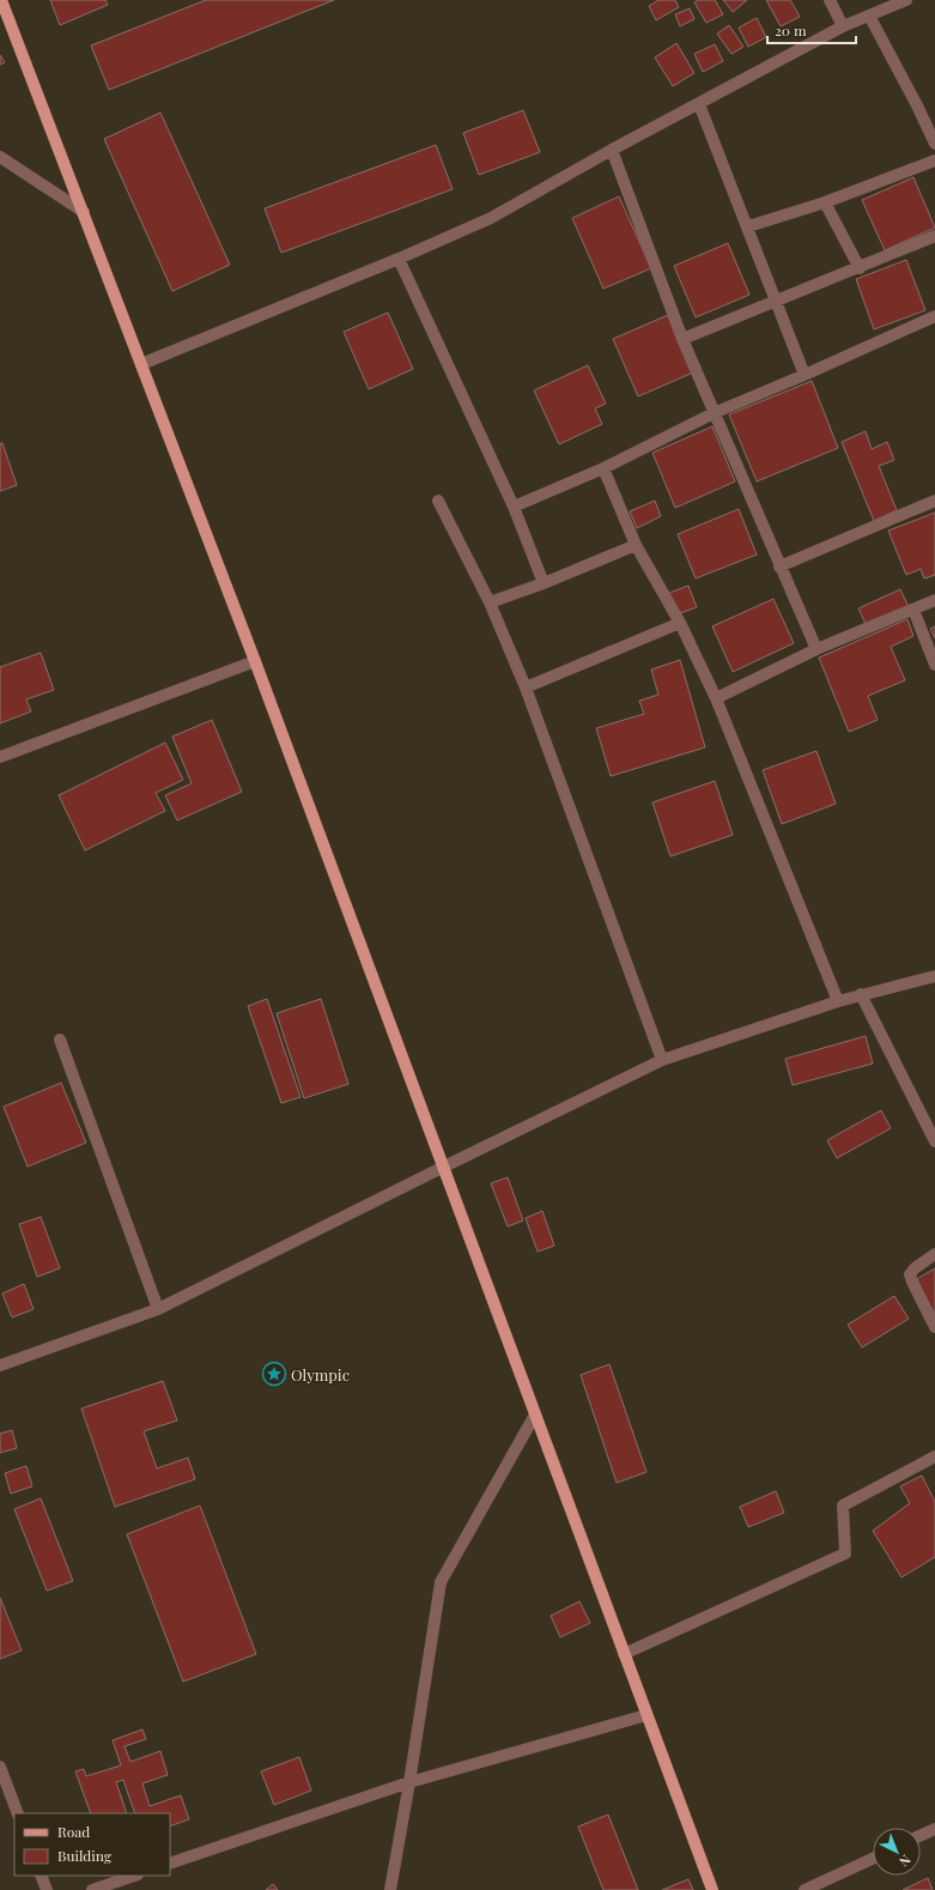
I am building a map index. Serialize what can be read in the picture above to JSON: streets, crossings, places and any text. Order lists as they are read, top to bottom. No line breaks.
{"places":{"place":["Olympic"]},"legend":["Road","Building"],"scale_bar":"20 m","north":"bottom right"}
